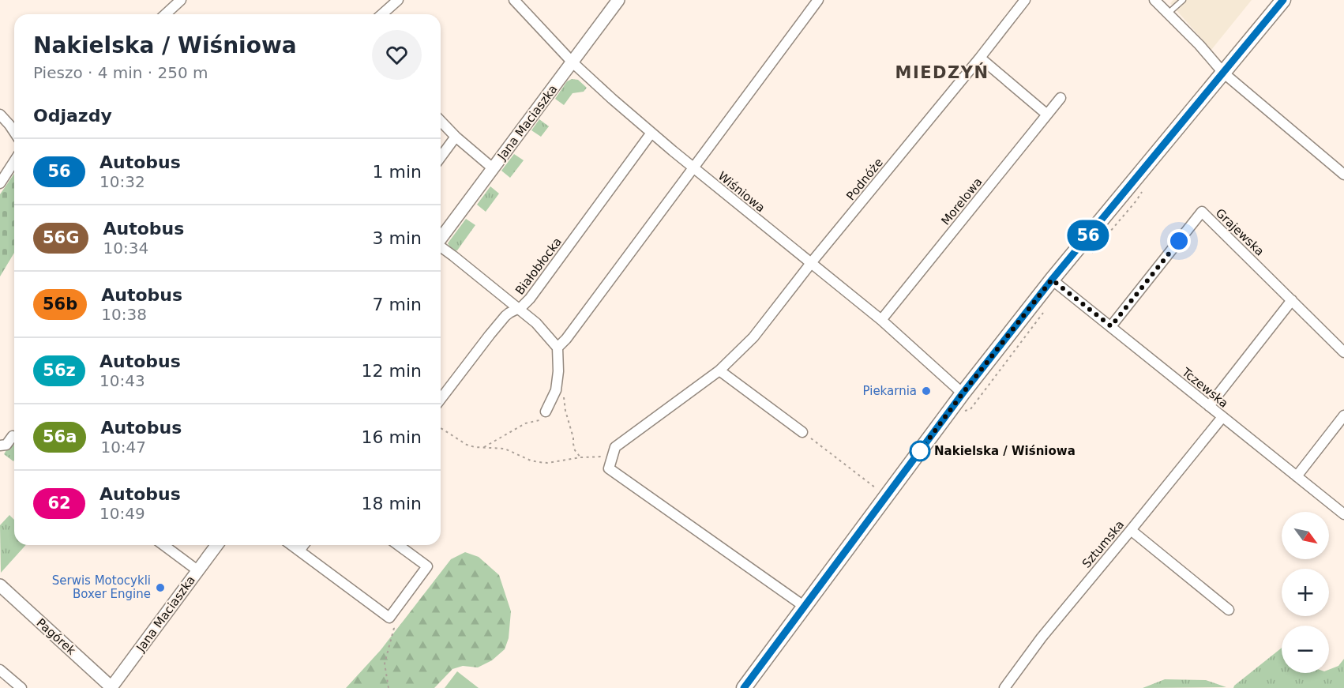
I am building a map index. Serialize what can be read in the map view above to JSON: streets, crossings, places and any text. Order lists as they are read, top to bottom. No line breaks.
{"streets":{"street":["Jana Maciaszka","Podnóże","Wiśniowa","Morelowa","Grajewska","Białobłocka","Tczewska","Sztumska","Pagórek"]},"crossings":[["Jana Maciaszka","Wiśniowa"],["Jana Maciaszka","Pagórek"],["Podnóże","Wiśniowa"],["Wiśniowa","Morelowa"],["Wiśniowa","Białobłocka"],["Grajewska","Tczewska"],["Tczewska","Sztumska"]],"districts":["MIEDZYŃ"],"places":["Piekarnia","Nakielska / Wiśniowa","Serwis Motocykli Boxer Engine"],"lines":["bus line 56"],"north":"bottom right","page":{"on_map":"56","heading":[["Nakielska / Wiśniowa","Pieszo · 4 min · 250 m"],"Odjazdy"],"list":[{"mark":"56","name":"Autobus","note":"10:32","value":"1 min"},{"mark":"56G","name":"Autobus","note":"10:34","value":"3 min"},{"mark":"56b","name":"Autobus","note":"10:38","value":"7 min"},{"mark":"56z","name":"Autobus","note":"10:43","value":"12 min"},{"mark":"56a","name":"Autobus","note":"10:47","value":"16 min"},{"mark":"62","name":"Autobus","note":"10:49","value":"18 min"}],"map_buttons":["+","−"]}}
